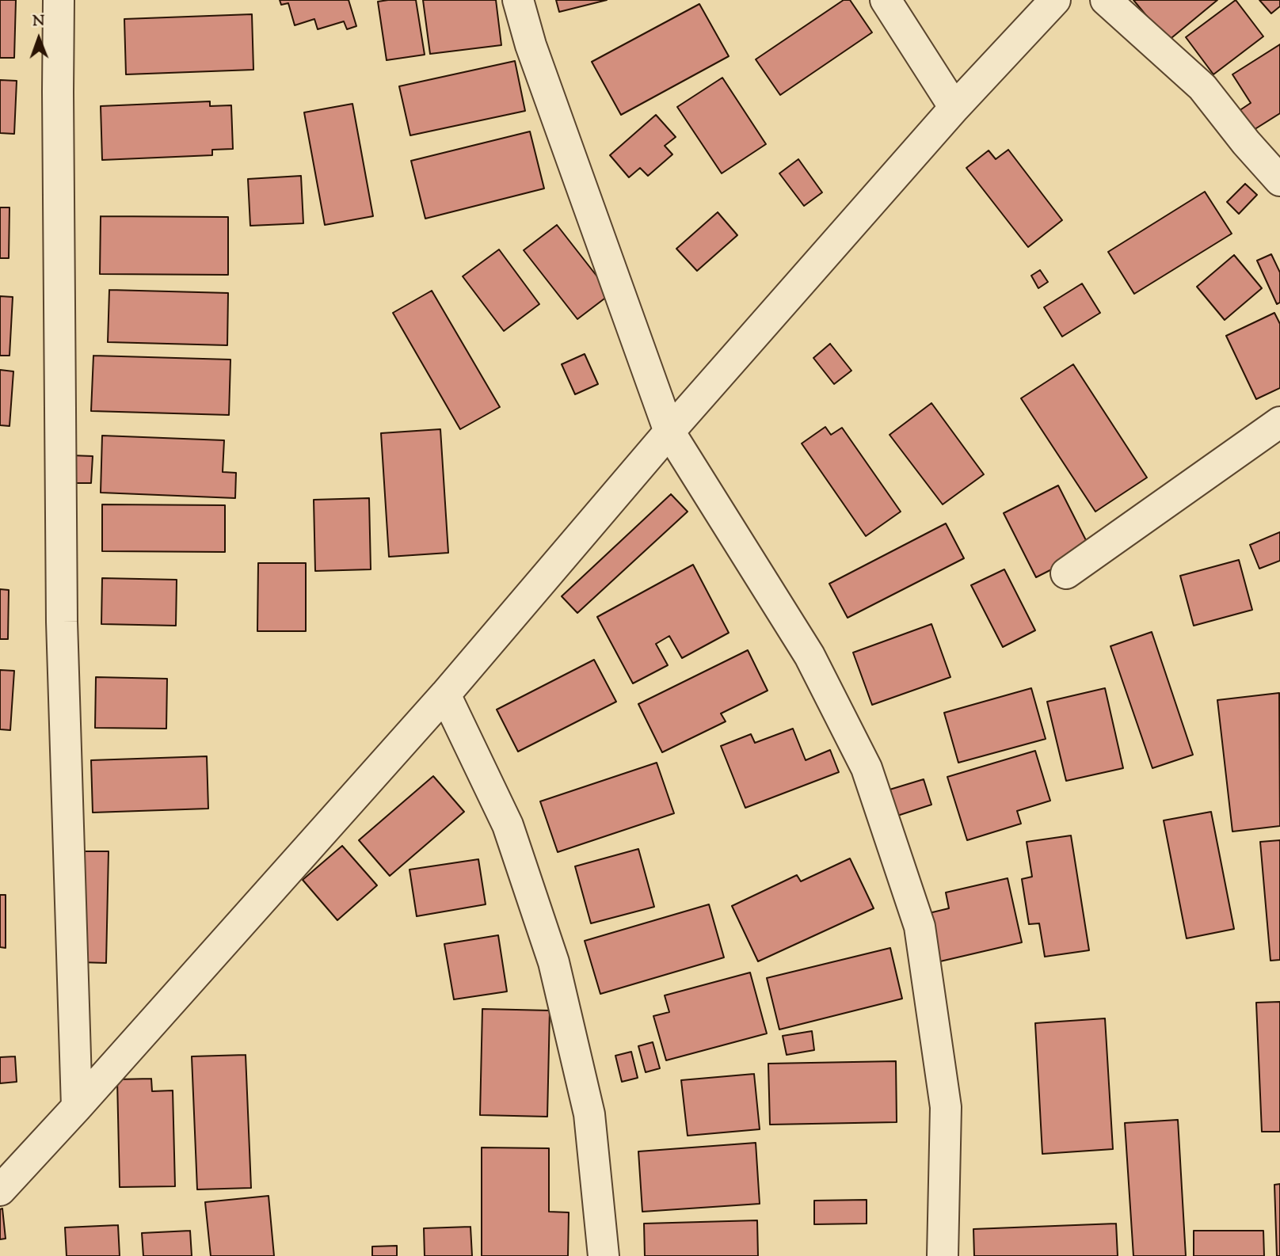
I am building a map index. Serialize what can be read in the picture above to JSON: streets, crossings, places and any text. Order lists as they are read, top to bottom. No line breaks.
{"north":"top"}
